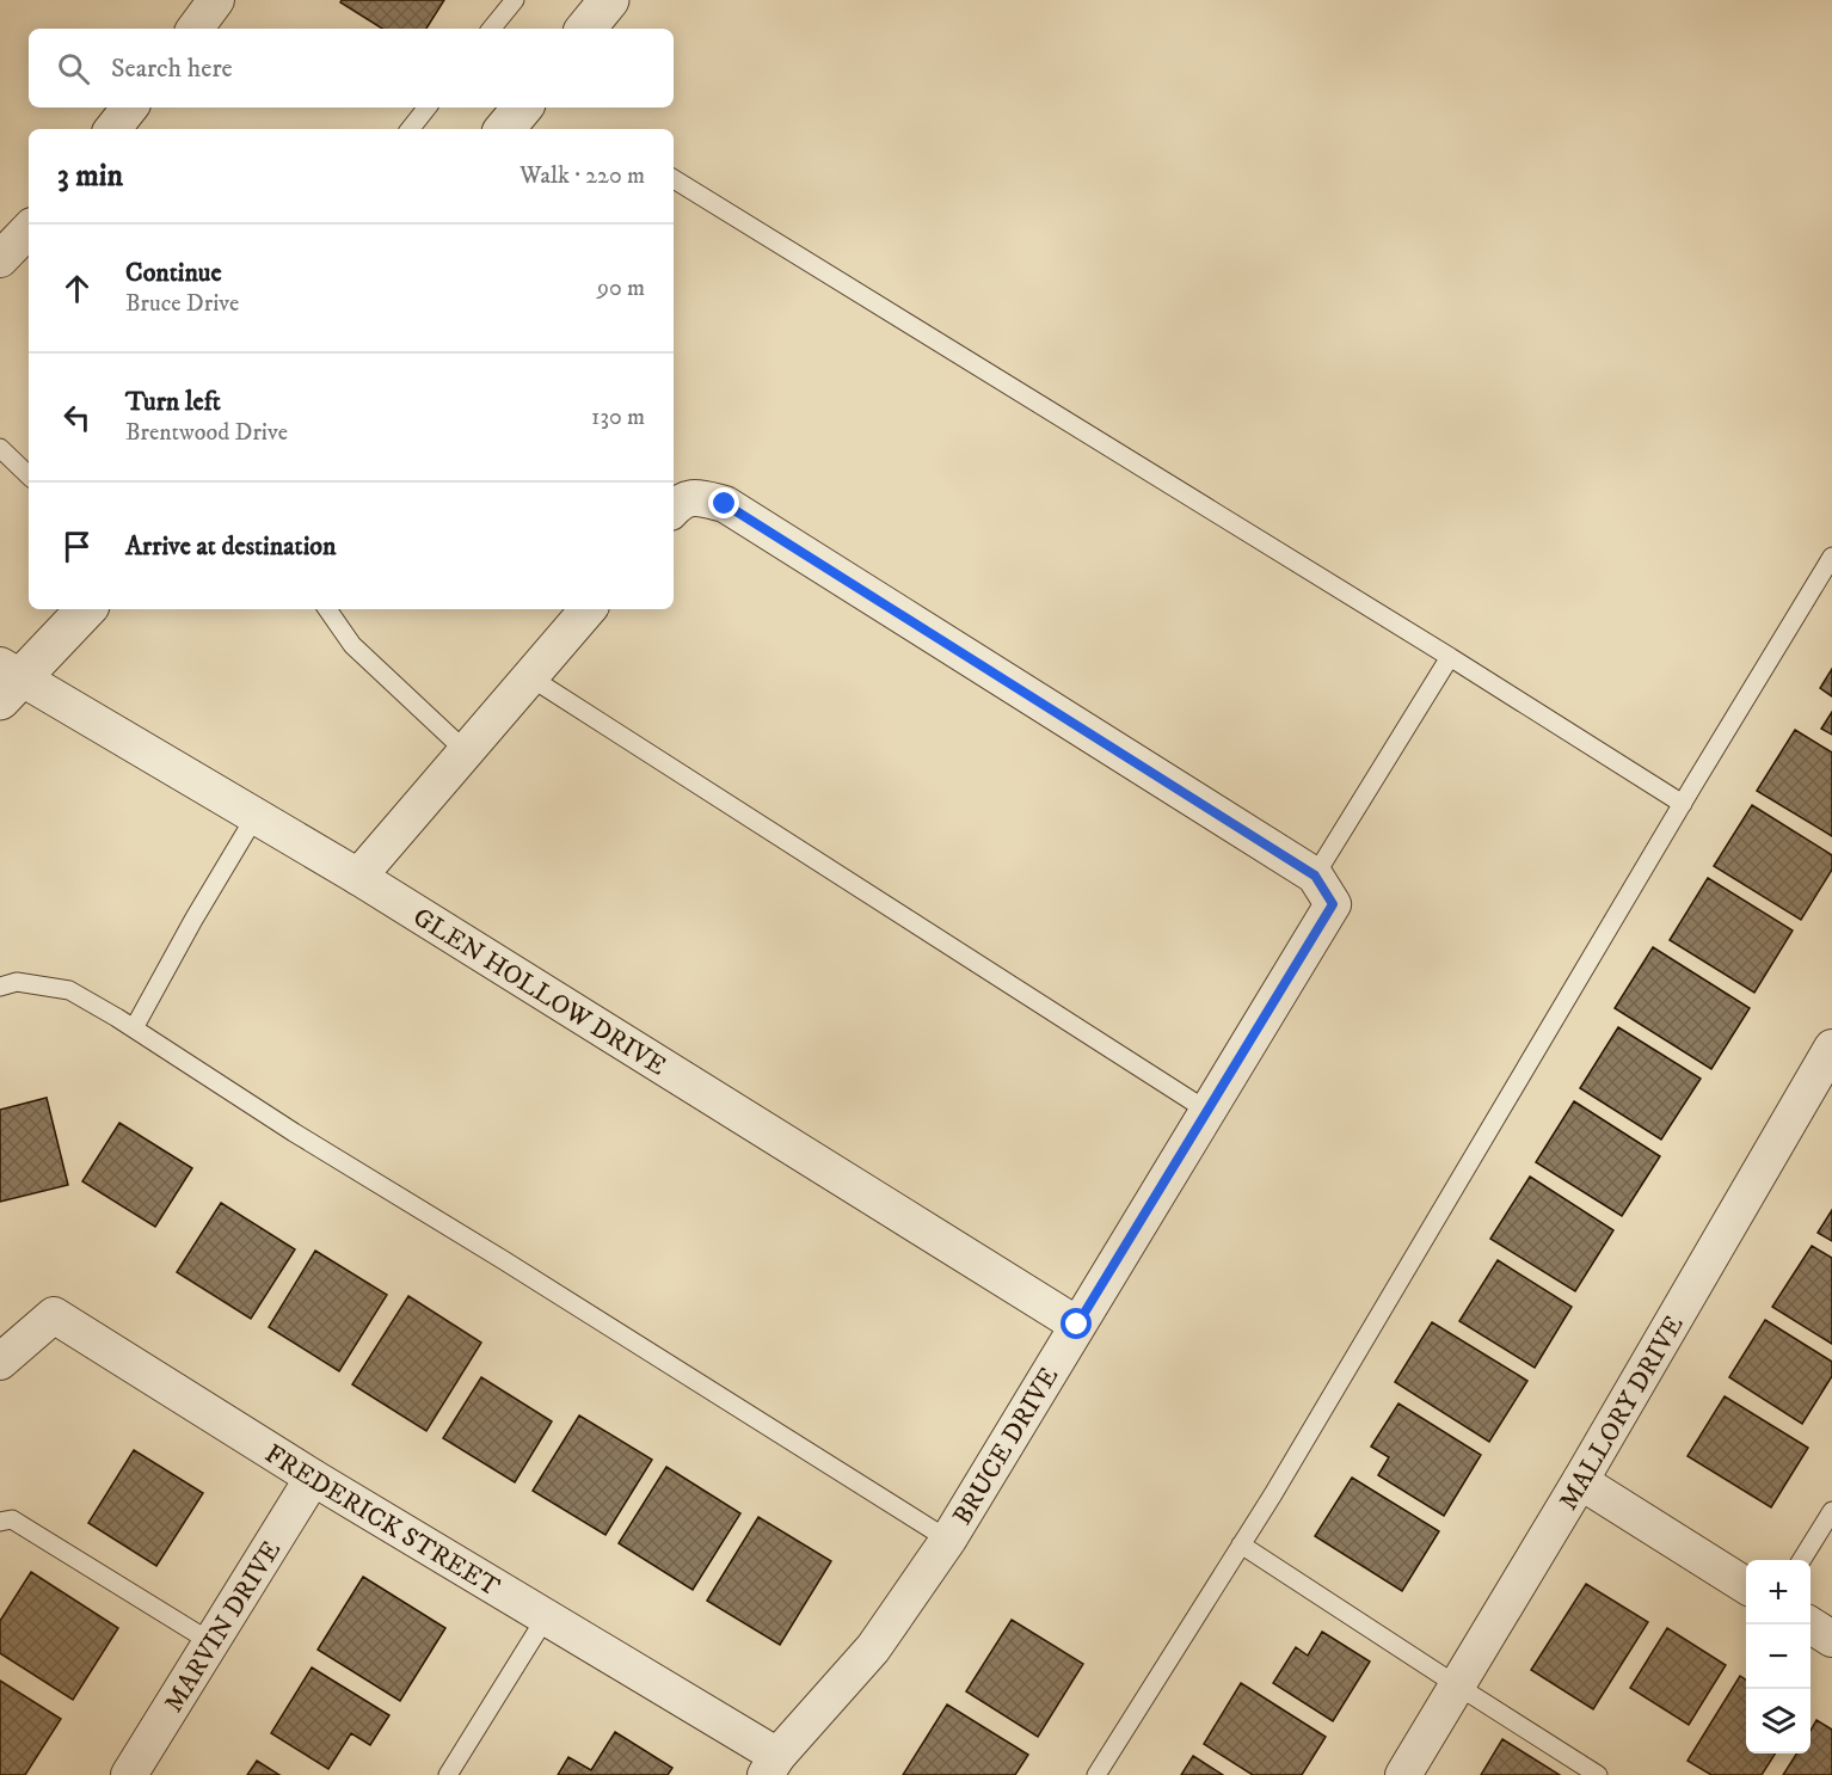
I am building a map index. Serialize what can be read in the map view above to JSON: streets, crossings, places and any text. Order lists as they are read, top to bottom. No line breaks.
{"streets":{"street":["GLEN HOLLOW DRIVE","MALLORY DRIVE","BRUCE DRIVE","FREDERICK STREET","MARVIN DRIVE"]},"crossings":[["GLEN HOLLOW DRIVE","BRUCE DRIVE"],["BRUCE DRIVE","FREDERICK STREET"],["FREDERICK STREET","MARVIN DRIVE"]],"page":{"search":"Search here","heading":["3 min","Walk · 220 m"],"list":[["Continue","Bruce Drive","90 m"],["Turn left","Brentwood Drive","130 m"],"Arrive at destination"],"map_buttons":["+","−"]}}
